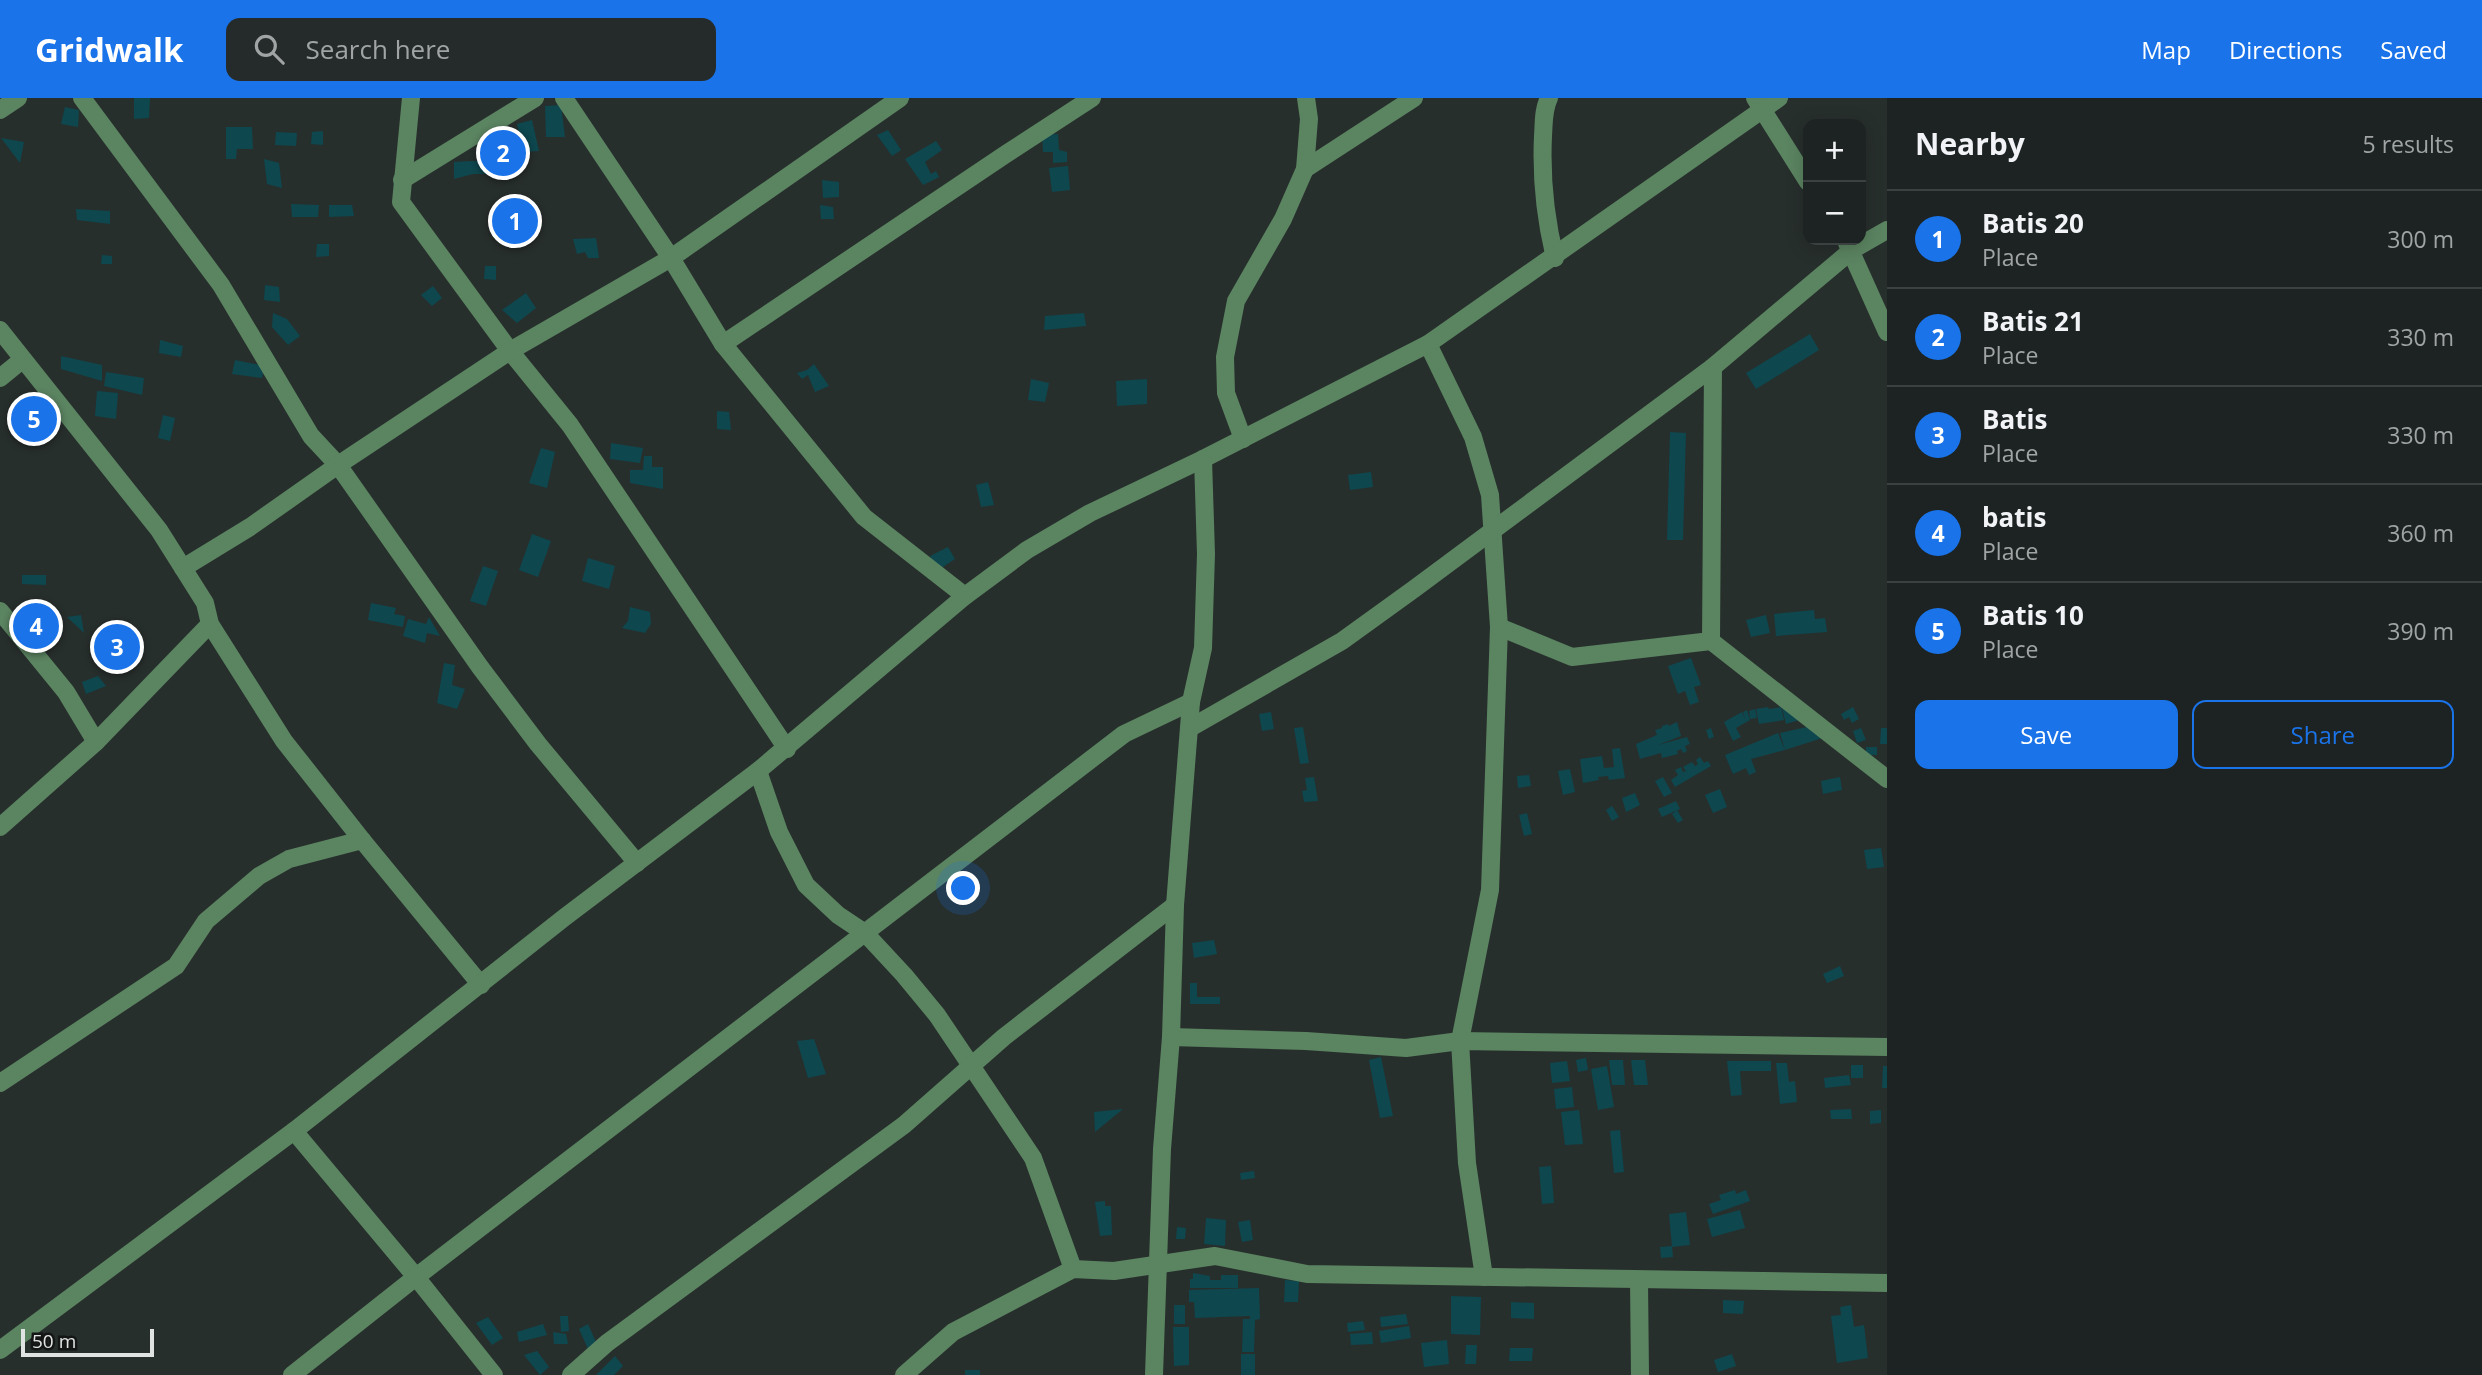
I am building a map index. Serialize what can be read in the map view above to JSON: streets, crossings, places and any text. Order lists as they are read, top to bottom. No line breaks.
{"scale_bar":"50 m","page":{"header":"Gridwalk","search":"Search here","nav":["Map","Directions","Saved"],"heading":["Nearby","5 results"],"map_buttons":["+","−"],"pins":["2","1","5","4","3"],"list":[{"mark":"1","name":"Batis 20","note":"Place","value":"300 m"},{"mark":"2","name":"Batis 21","note":"Place","value":"330 m"},{"mark":"3","name":"Batis","note":"Place","value":"330 m"},{"mark":"4","name":"batis","note":"Place","value":"360 m"},{"mark":"5","name":"Batis 10","note":"Place","value":"390 m"}],"buttons":["Save","Share"],"scale":"50 m"}}
